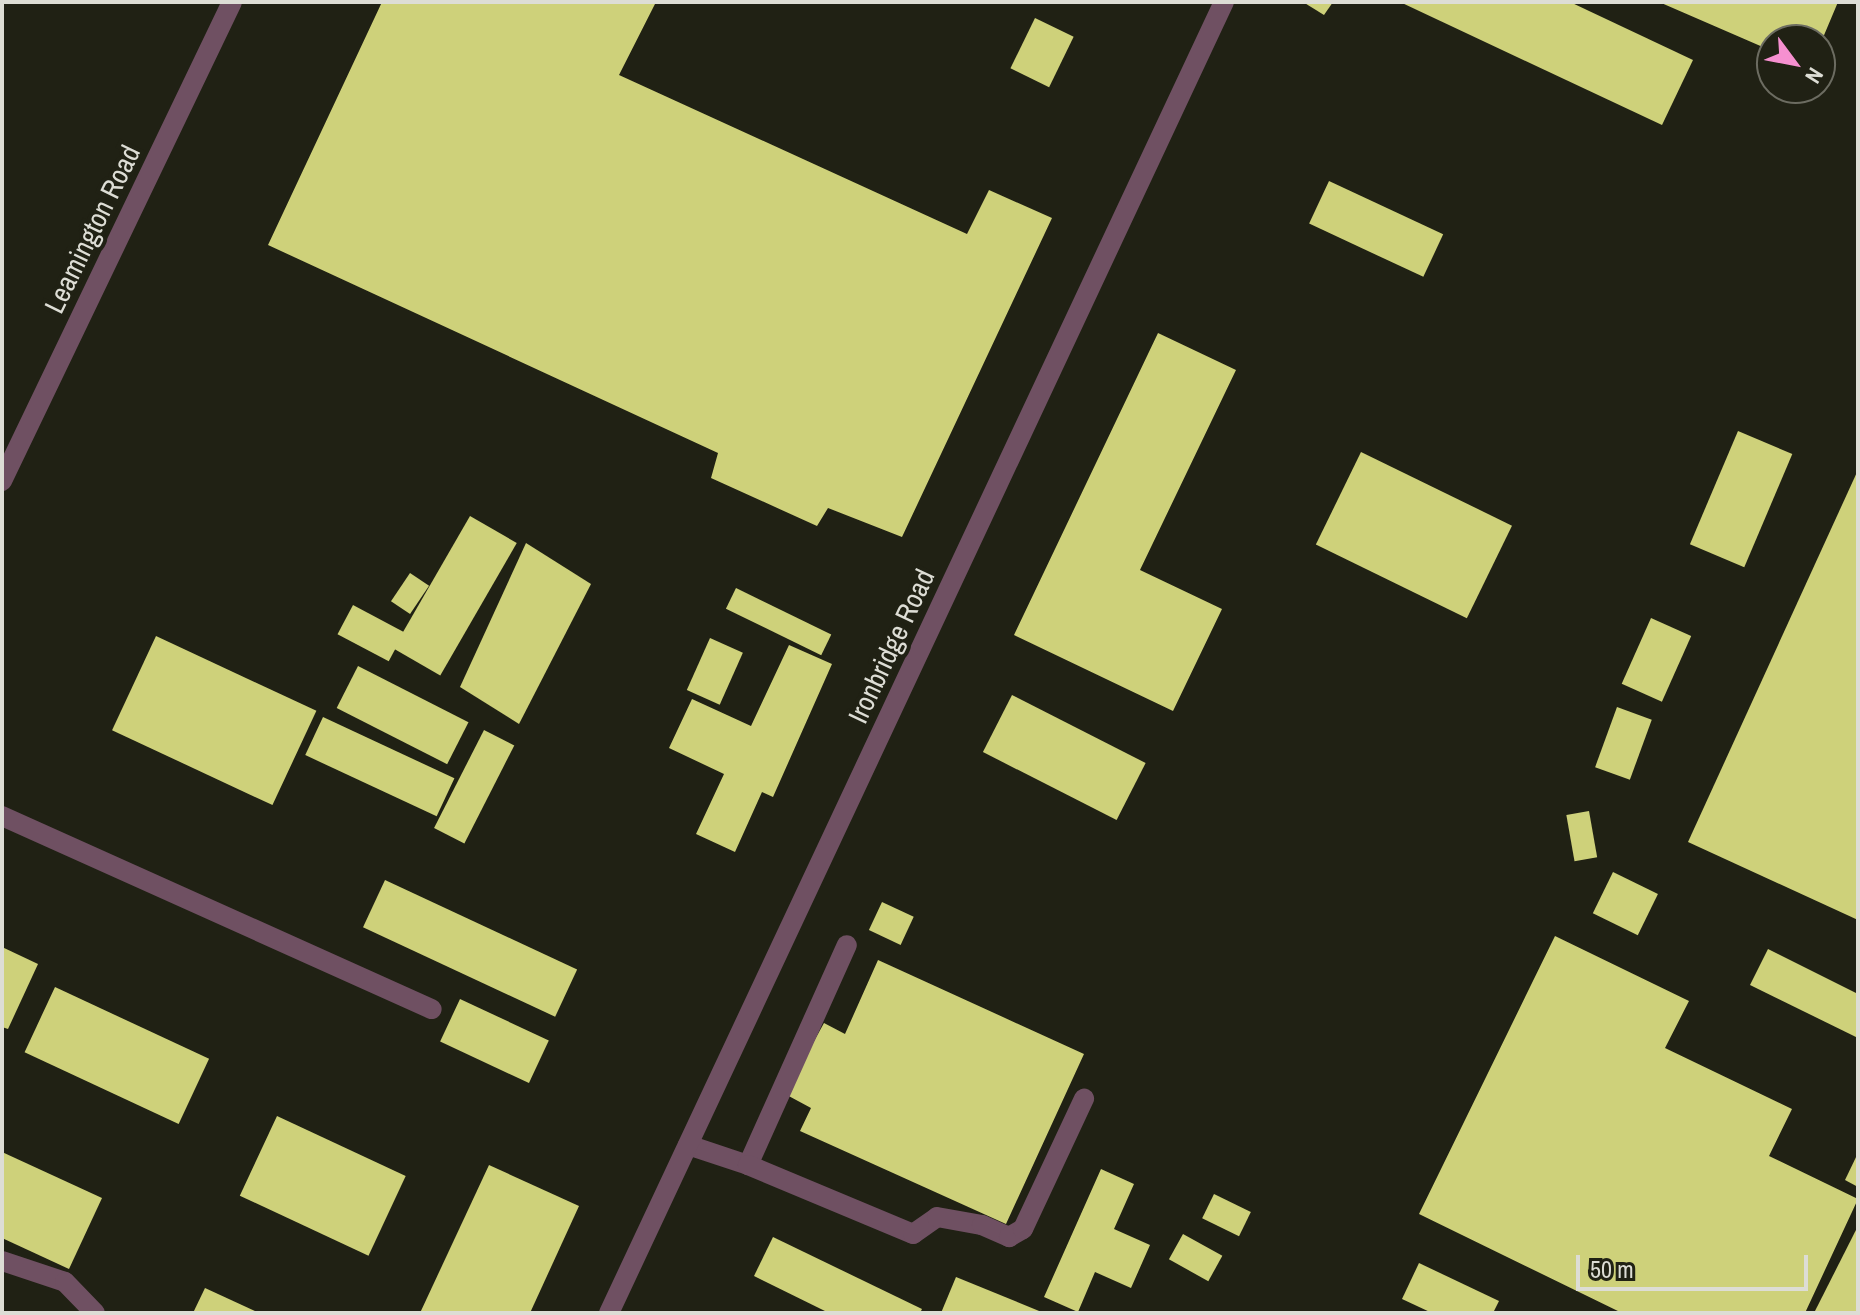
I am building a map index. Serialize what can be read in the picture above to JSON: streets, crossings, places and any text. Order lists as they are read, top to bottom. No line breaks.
{"streets":{"street":["Leamington Road","Ironbridge Road"]},"scale_bar":"50 m","north":"bottom right"}
